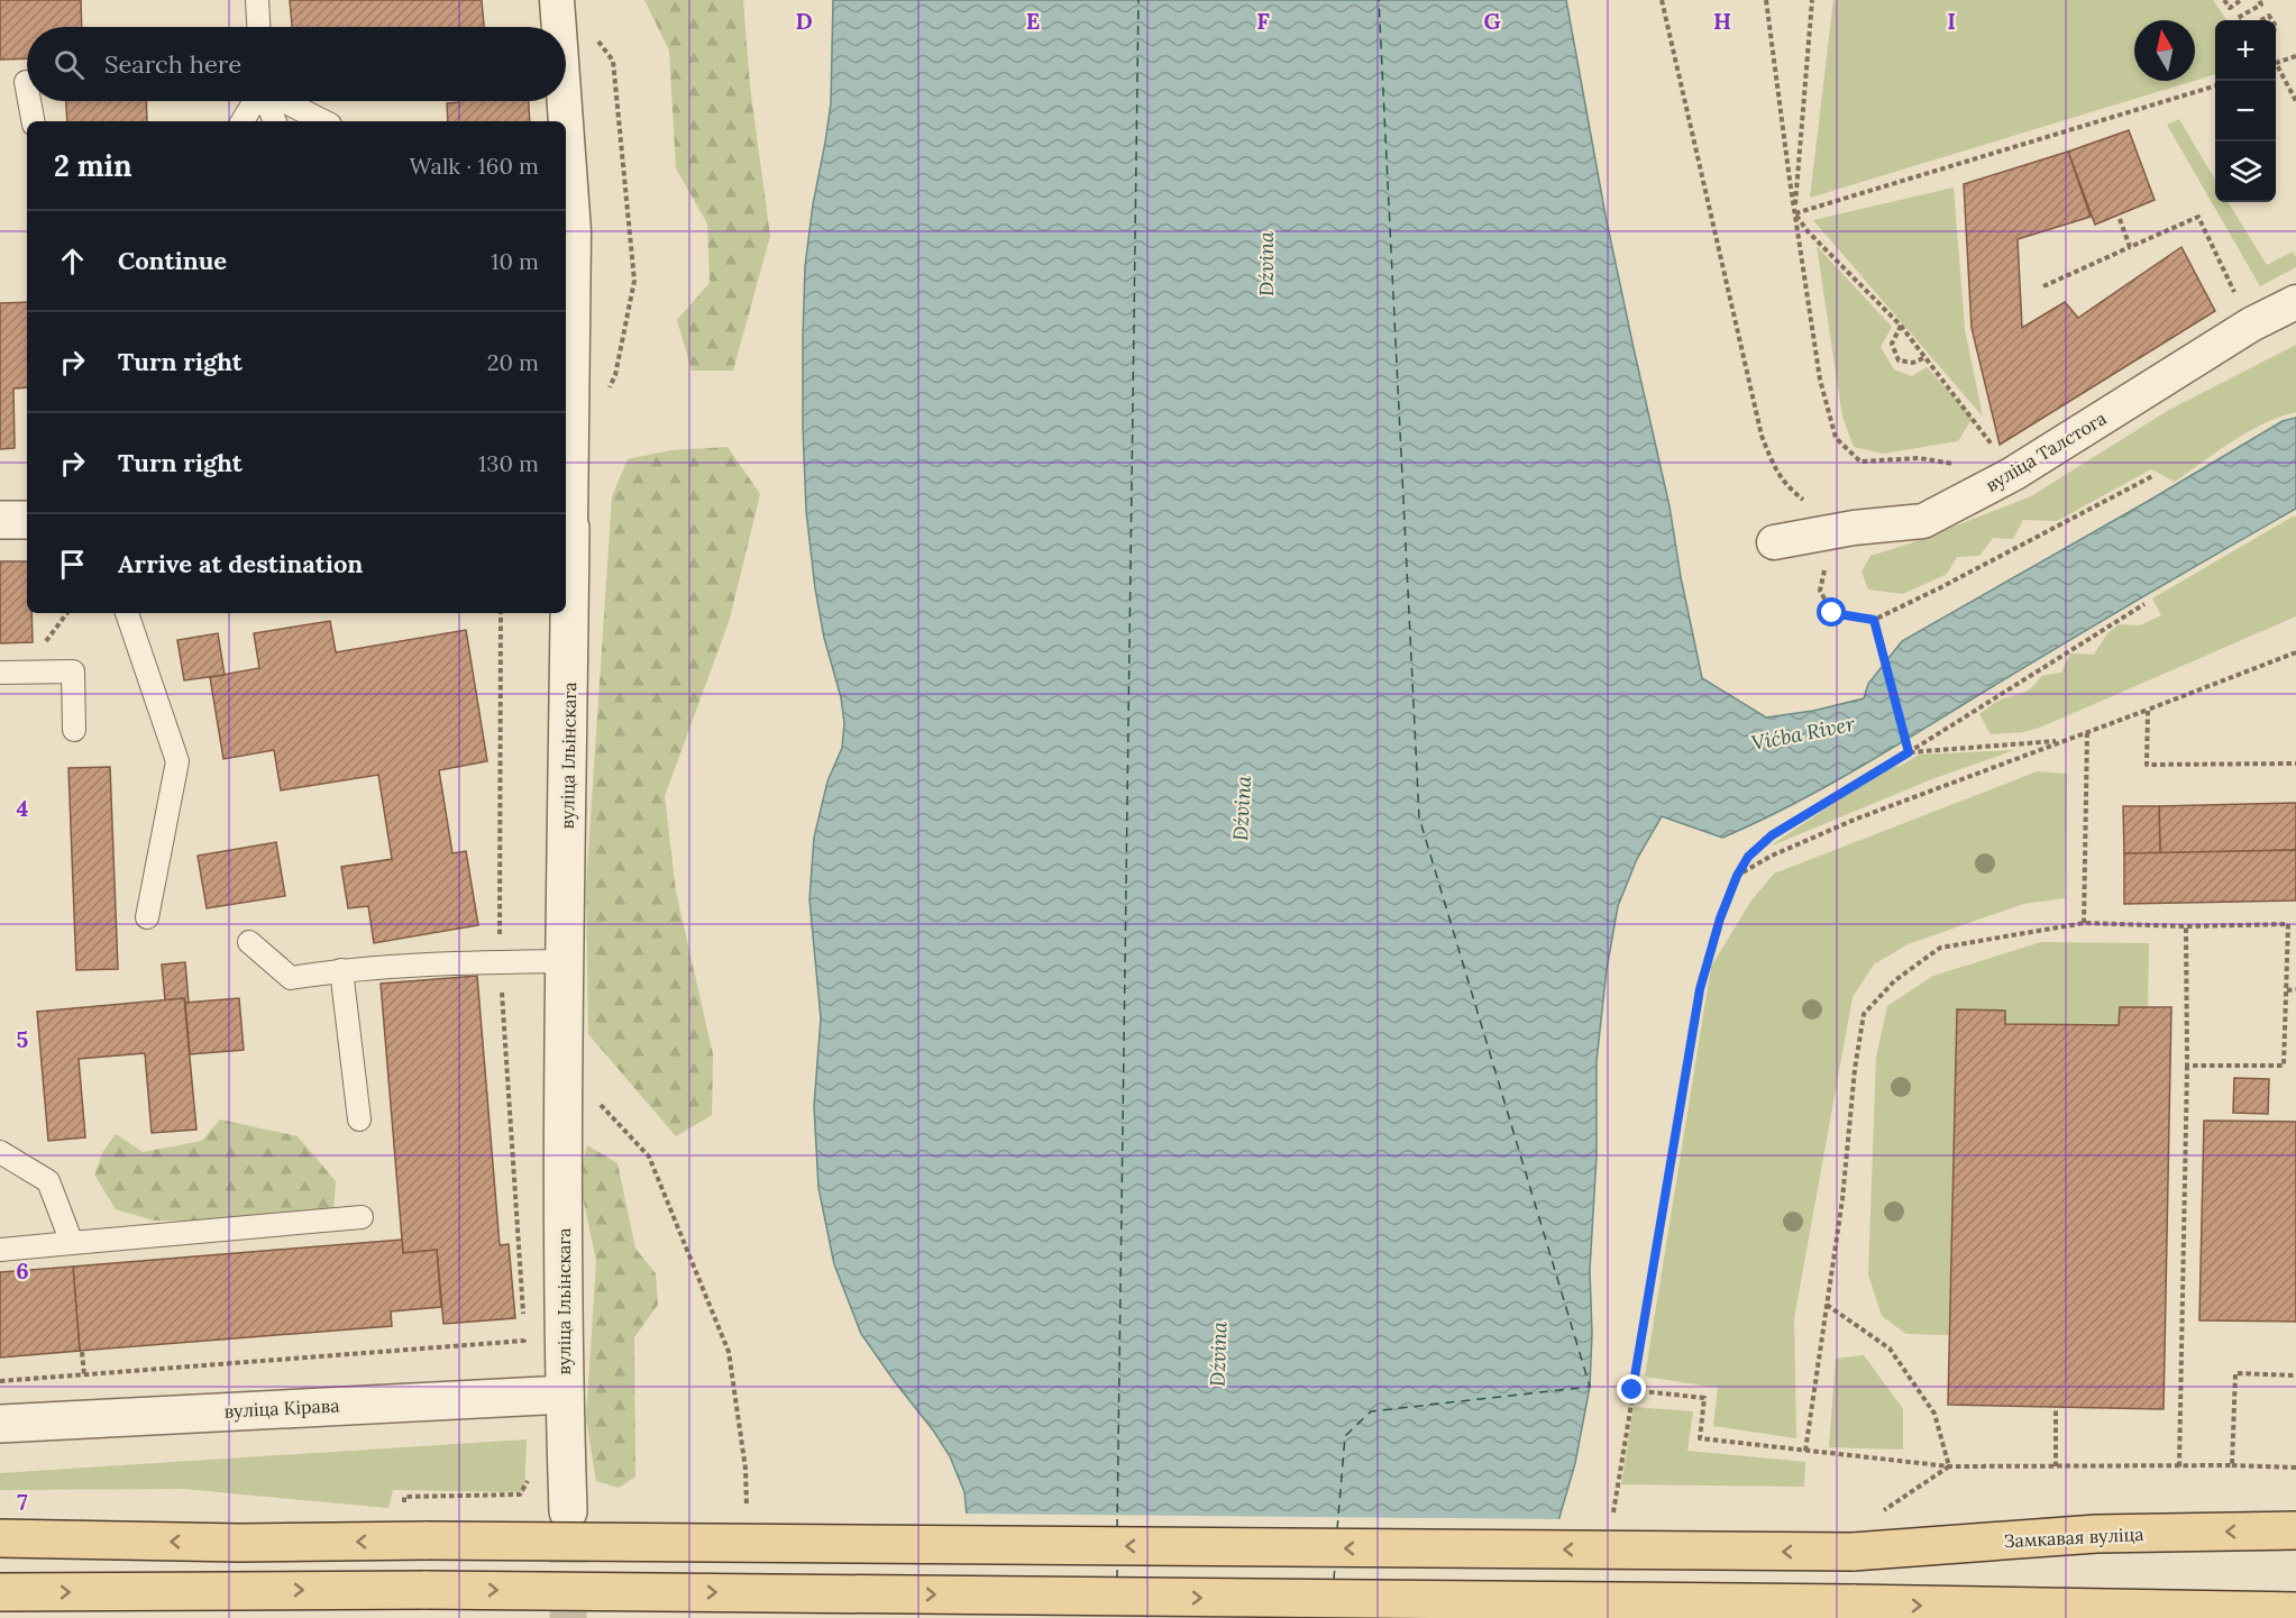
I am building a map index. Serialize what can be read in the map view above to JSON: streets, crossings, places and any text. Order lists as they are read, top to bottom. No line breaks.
{"streets":{"main road":["Замкавая вуліца"],"street":["вуліца Талстога","вуліца Ільінскага","вуліца Кірава"]},"crossings":[["вуліца Ільінскага","вуліца Кірава"]],"water":["Dźvina","Vićba River"],"north":"top","page":{"map_buttons":["+","−"],"search":"Search here","heading":["2 min","Walk · 160 m"],"list":[["Continue","10 m"],["Turn right","20 m"],["Turn right","130 m"],"Arrive at destination"]},"grid":{"columns":["D","E","F","G","H","I"],"rows":["4","5","6","7"]}}
